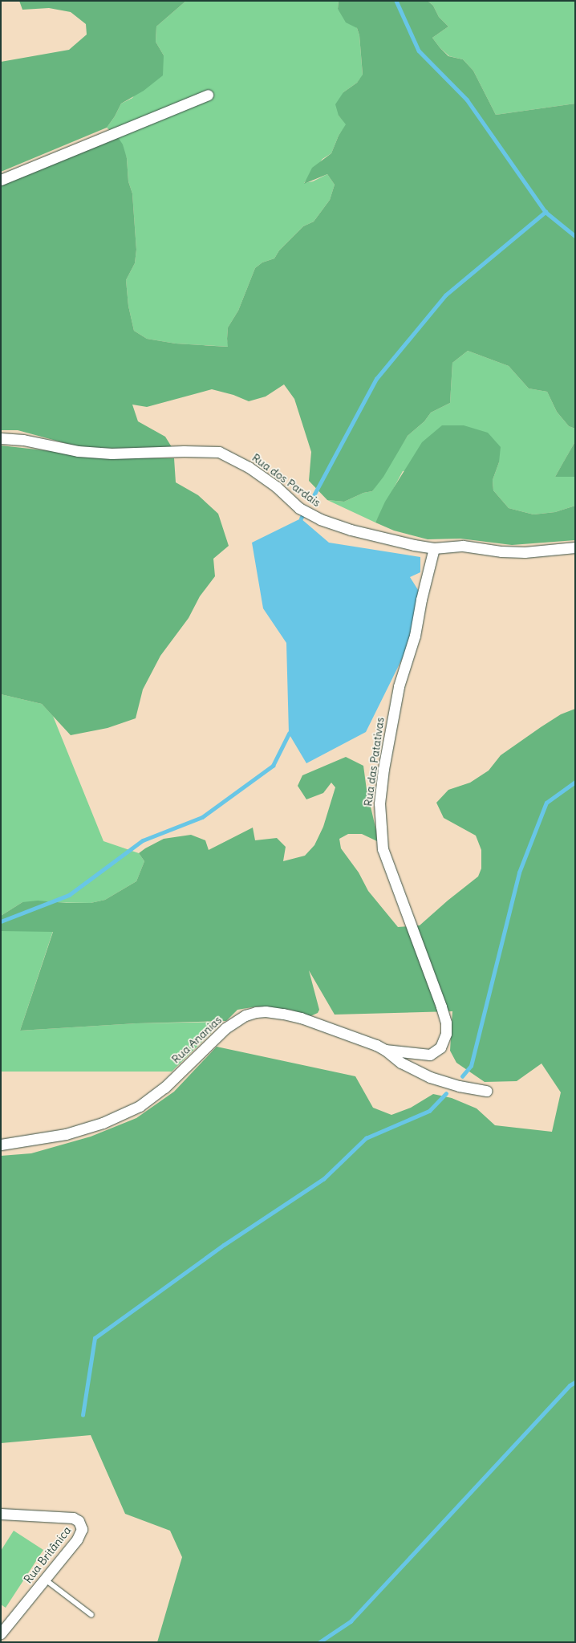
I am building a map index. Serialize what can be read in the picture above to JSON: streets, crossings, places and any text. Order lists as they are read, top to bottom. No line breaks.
{"streets":{"street":["Rua dos Pardais","Rua das Patativas","Rua Ananias","Rua Britânica"]},"crossings":[["Rua dos Pardais","Rua das Patativas"],["Rua das Patativas","Rua Ananias"]]}
